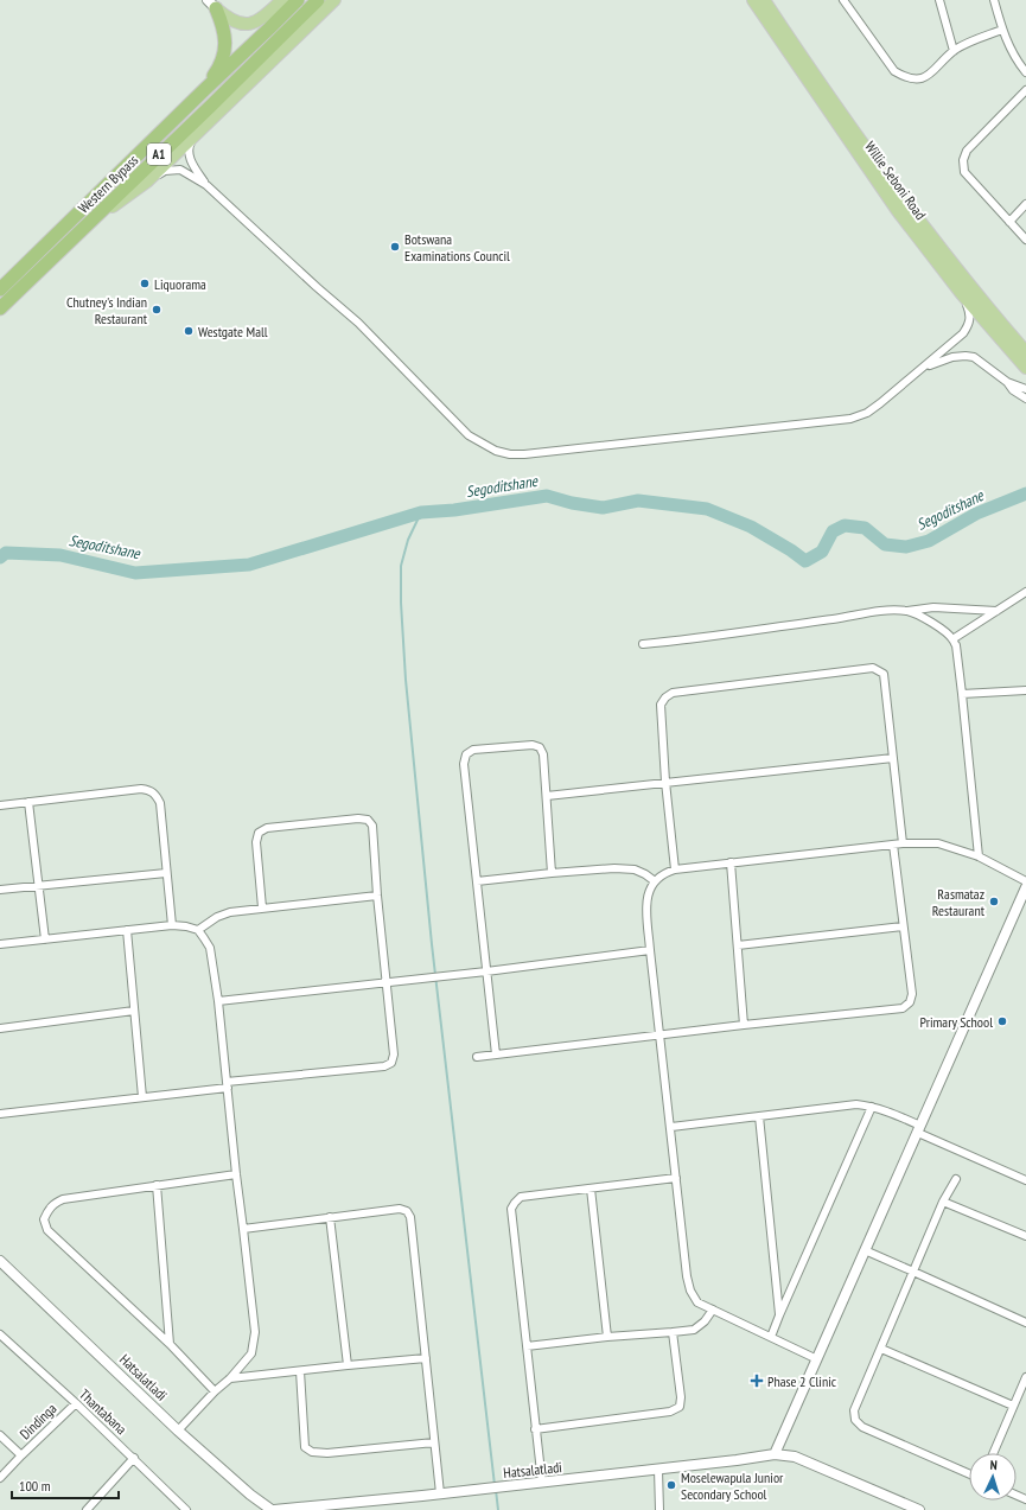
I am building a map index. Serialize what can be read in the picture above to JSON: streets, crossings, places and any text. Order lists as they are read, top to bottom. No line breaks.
{"streets":{"highway":["A1","Western Bypass"],"main road":["Willie Seboni Road"],"street":["Hatsalatladi","Thantabana","Dindinga"]},"crossings":[["Thantabana","Dindinga"]],"water":["Segoditshane"],"places":{"other":["Botswana Examinations Council","Liquorama","Chutney's Indian Restaurant","Westgate Mall","Rasmataz Restaurant","Primary School","Moselewapula Junior Secondary School"],"health":["Phase 2 Clinic"]},"scale_bar":"100 m","north":"top"}
